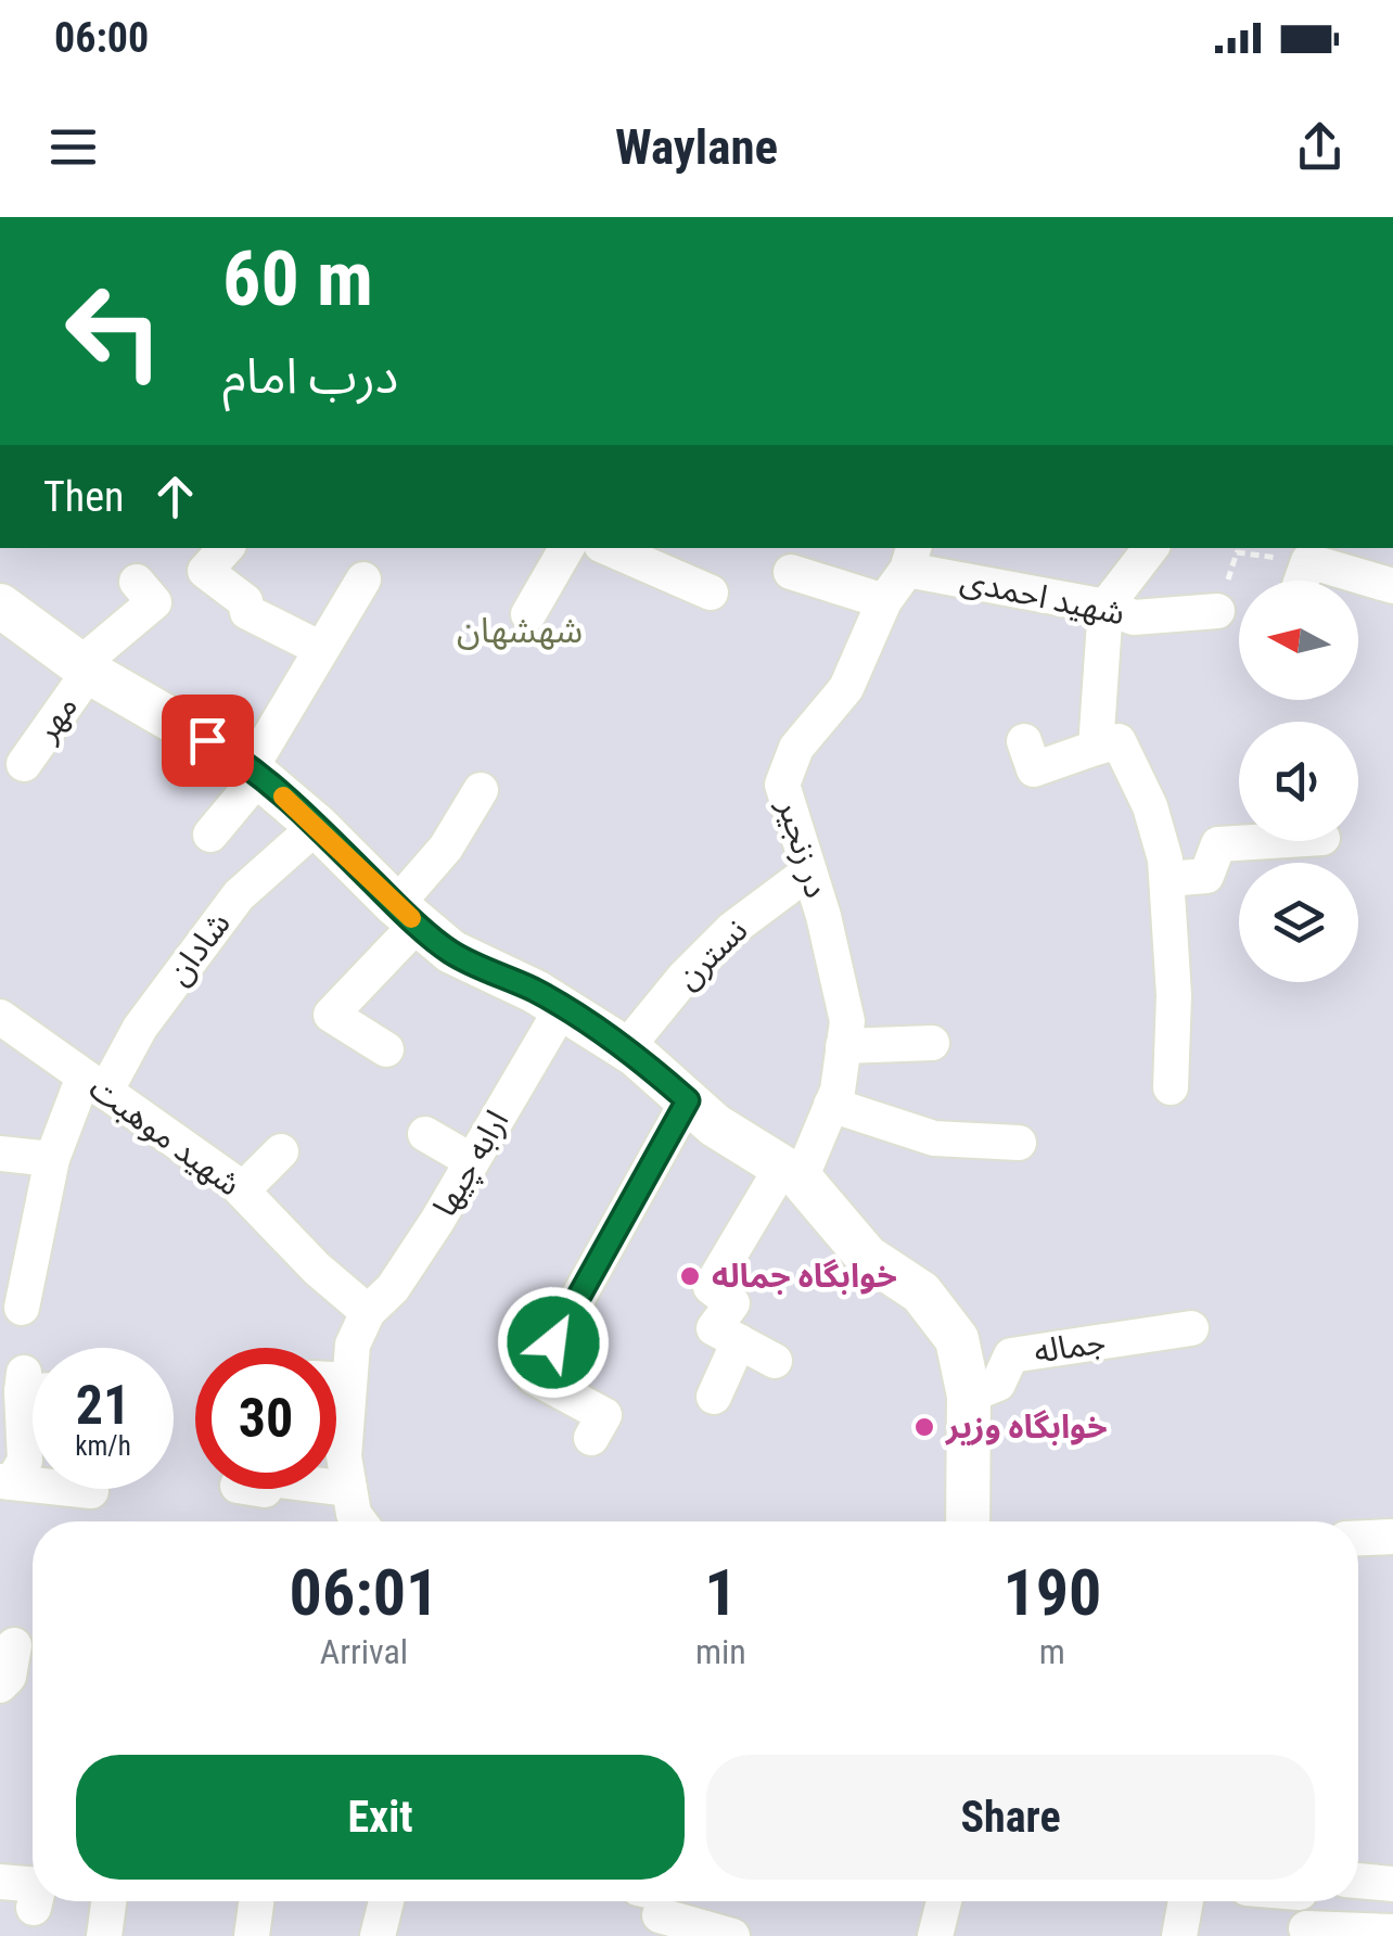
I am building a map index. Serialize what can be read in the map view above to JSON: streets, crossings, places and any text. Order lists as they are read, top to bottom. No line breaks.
{"streets":{"street":["شهید احمدی","مهر","در زنجیر","شادان","نسترن","شهید موهبت","ارابه چیها","جماله"]},"crossings":[["شهید احمدی","در زنجیر"],["در زنجیر","نسترن"],["شادان","شهید موهبت"],["شهید موهبت","ارابه چیها"]],"districts":["شهشهان"],"places":["خوابگاه جماله","خوابگاه وزیر"],"north":"left","page":{"status":"06:00","header":"Waylane","turn":["60 m","درب امام"],"then":"Then","speed":"21 km/h","limit":"30","eta":["06:01","Arrival","1","min","190","m"],"buttons":["Exit","Share"]}}
